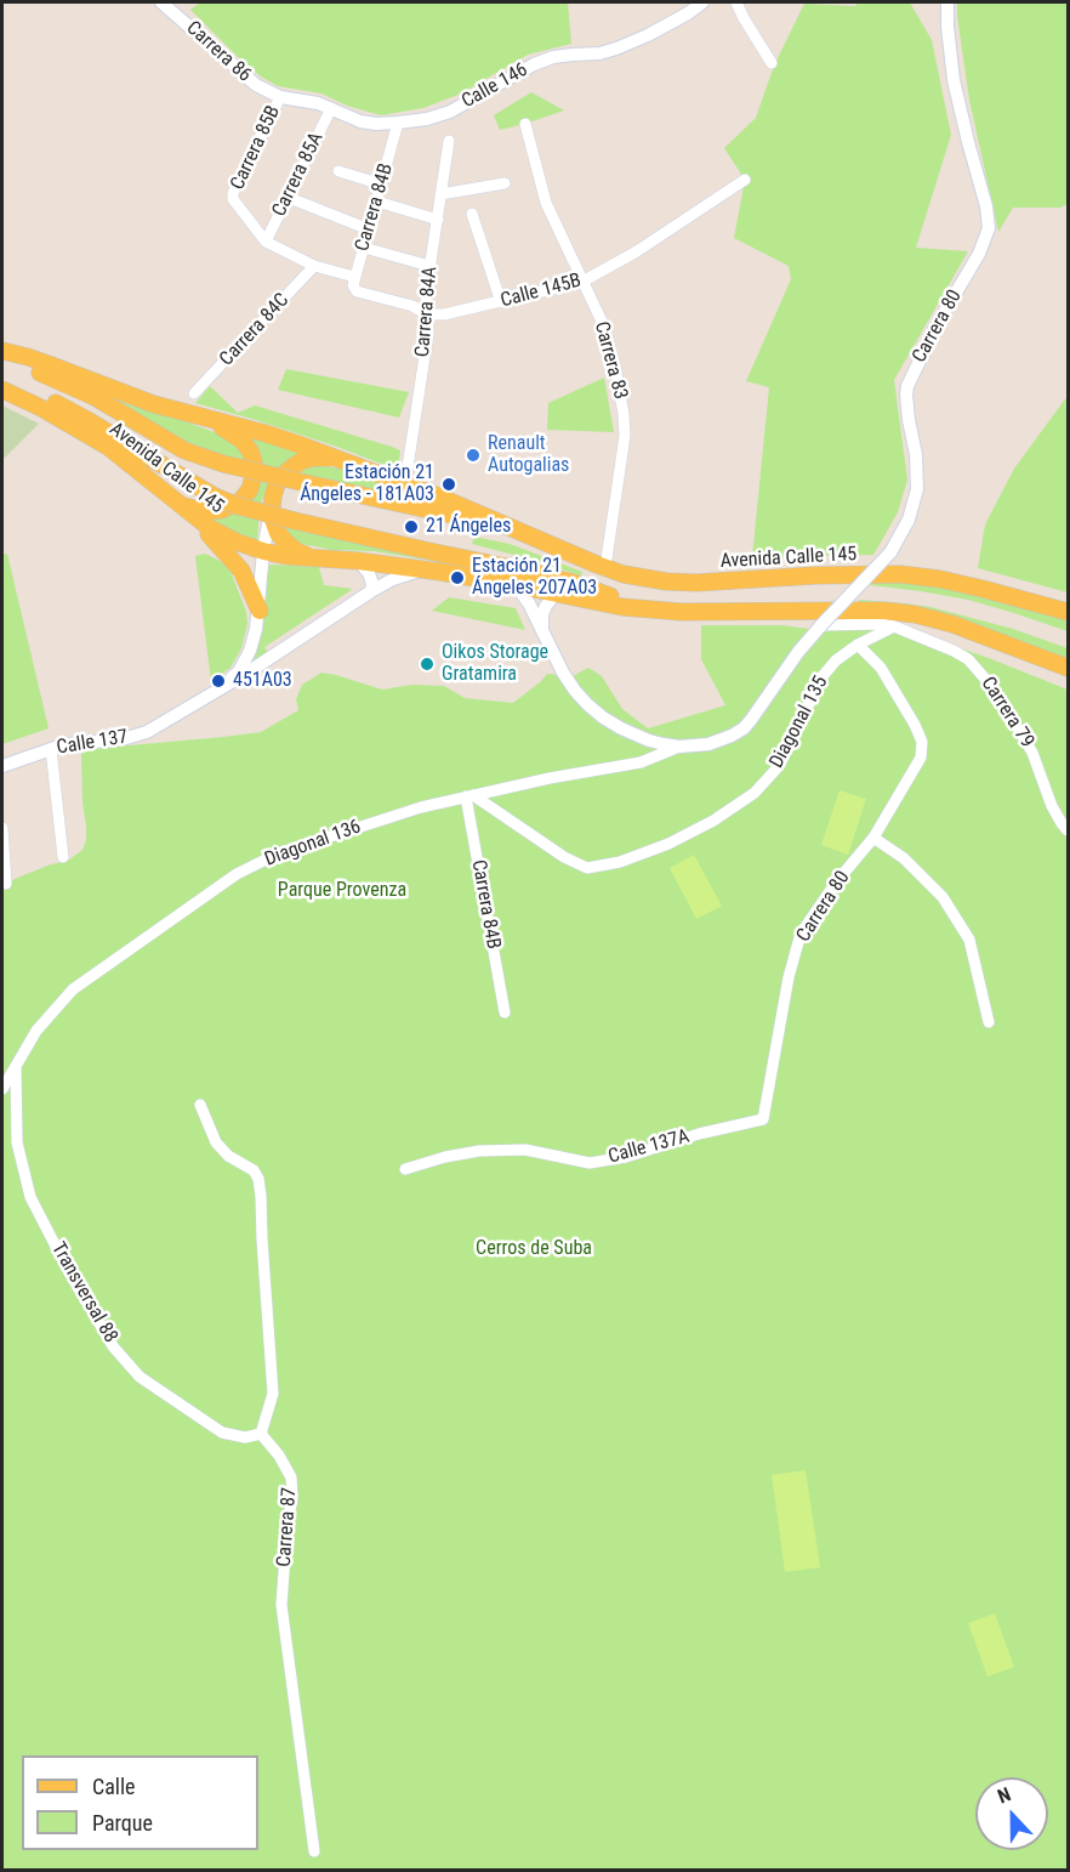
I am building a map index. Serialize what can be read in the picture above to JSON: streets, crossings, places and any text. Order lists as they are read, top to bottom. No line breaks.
{"streets":{"main road":["Avenida Calle 145"],"street":["Carrera 86","Calle 146","Carrera 85B","Carrera 85A","Carrera 84B","Calle 145B","Carrera 84A","Carrera 80","Carrera 84C","Carrera 83","Carrera 79","Diagonal 135","Calle 137","Diagonal 136","Calle 137A","Transversal 88","Carrera 87"]},"crossings":[["Carrera 86","Calle 146"],["Carrera 86","Carrera 85B"],["Calle 146","Carrera 85B"],["Calle 146","Carrera 85A"],["Calle 146","Carrera 84B"],["Carrera 85B","Carrera 85A"],["Carrera 84B","Calle 145B"],["Carrera 84B","Diagonal 135"],["Carrera 84B","Diagonal 136"],["Calle 145B","Carrera 84A"],["Calle 145B","Carrera 83"],["Carrera 84A","Avenida Calle 145"],["Carrera 80","Carrera 79"],["Carrera 80","Diagonal 135"],["Carrera 80","Diagonal 136"],["Carrera 80","Calle 137A"],["Carrera 83","Avenida Calle 145"],["Avenida Calle 145","Calle 137"],["Avenida Calle 145","Diagonal 136"],["Carrera 79","Diagonal 135"],["Carrera 79","Diagonal 136"],["Diagonal 135","Diagonal 136"],["Diagonal 136","Transversal 88"],["Transversal 88","Carrera 87"]],"parks":["Parque Provenza","Cerros de Suba"],"places":["Renault Autogalias","Estación 21 Ángeles - 181A03","21 Ángeles","Estación 21 Ángeles 207A03","Oikos Storage Gratamira","451A03"],"legend":["Calle","Parque"],"north":"top"}
